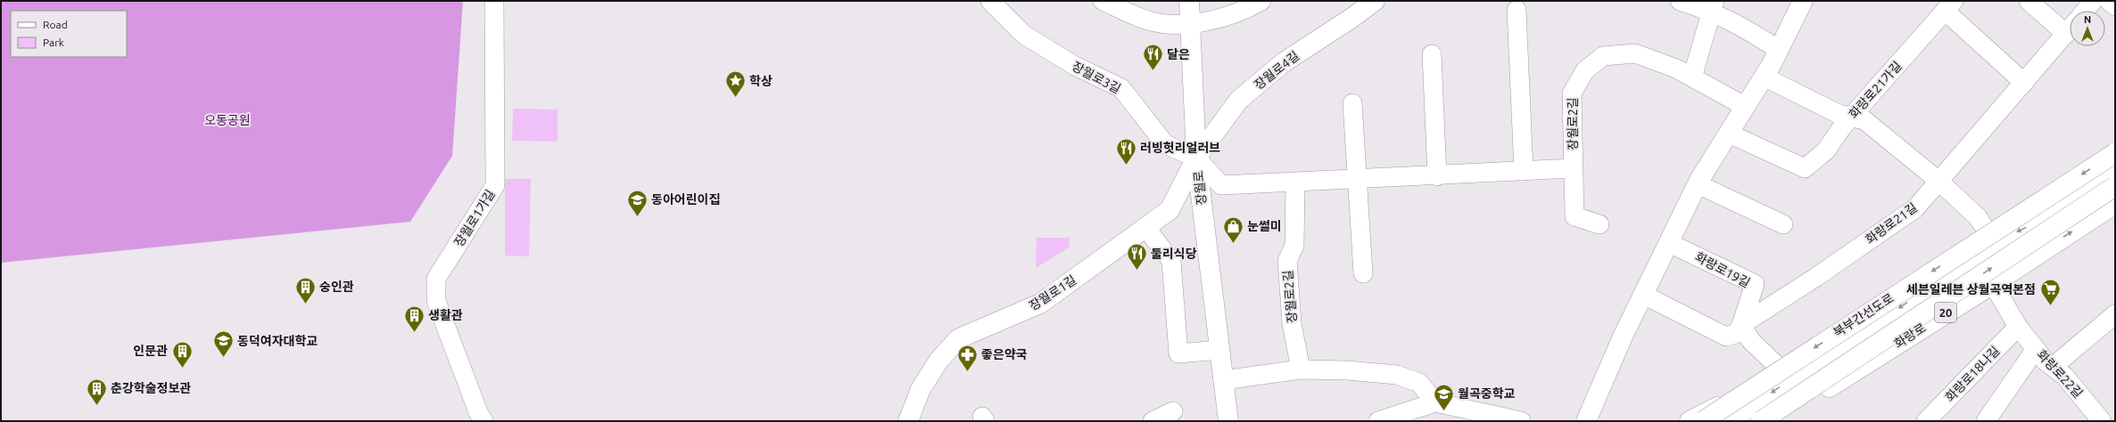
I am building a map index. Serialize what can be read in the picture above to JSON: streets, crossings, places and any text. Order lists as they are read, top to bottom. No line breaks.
{"streets":{"main road":["장월로4길","장월로","장월로1길","20","북부간선도로","화랑로"],"street":["장월로3길","화랑로21가길","장월로2길","장월로1가길","화랑로21길","화랑로19길","화랑로18나길","화랑로22길"]},"crossings":[["장월로4길","장월로3길"],["장월로4길","장월로2길"],["장월로4길","장월로"],["장월로4길","장월로1길"],["장월로3길","장월로2길"],["장월로3길","장월로"],["장월로3길","장월로1길"],["화랑로21가길","화랑로21길"],["장월로2길","장월로"],["장월로2길","장월로1길"],["장월로","장월로1길"],["화랑로21길","화랑로19길"],["화랑로","화랑로22길"],["화랑로18나길","화랑로22길"]],"parks":["오동공원"],"places":{"restaurant":["달은","러빙헛리얼러브","둘리식당"],"place":["학상"],"school or university":["동아어린이집","동덕여자대학교","월곡중학교"],"shop":["눈썰미"],"building":["숭인관","생활관","인문관","춘강학술정보관"],"supermarket":["세븐일레븐 상월곡역본점"],"pharmacy":["좋은약국"]},"legend":["Road","Park"],"north":"top"}
